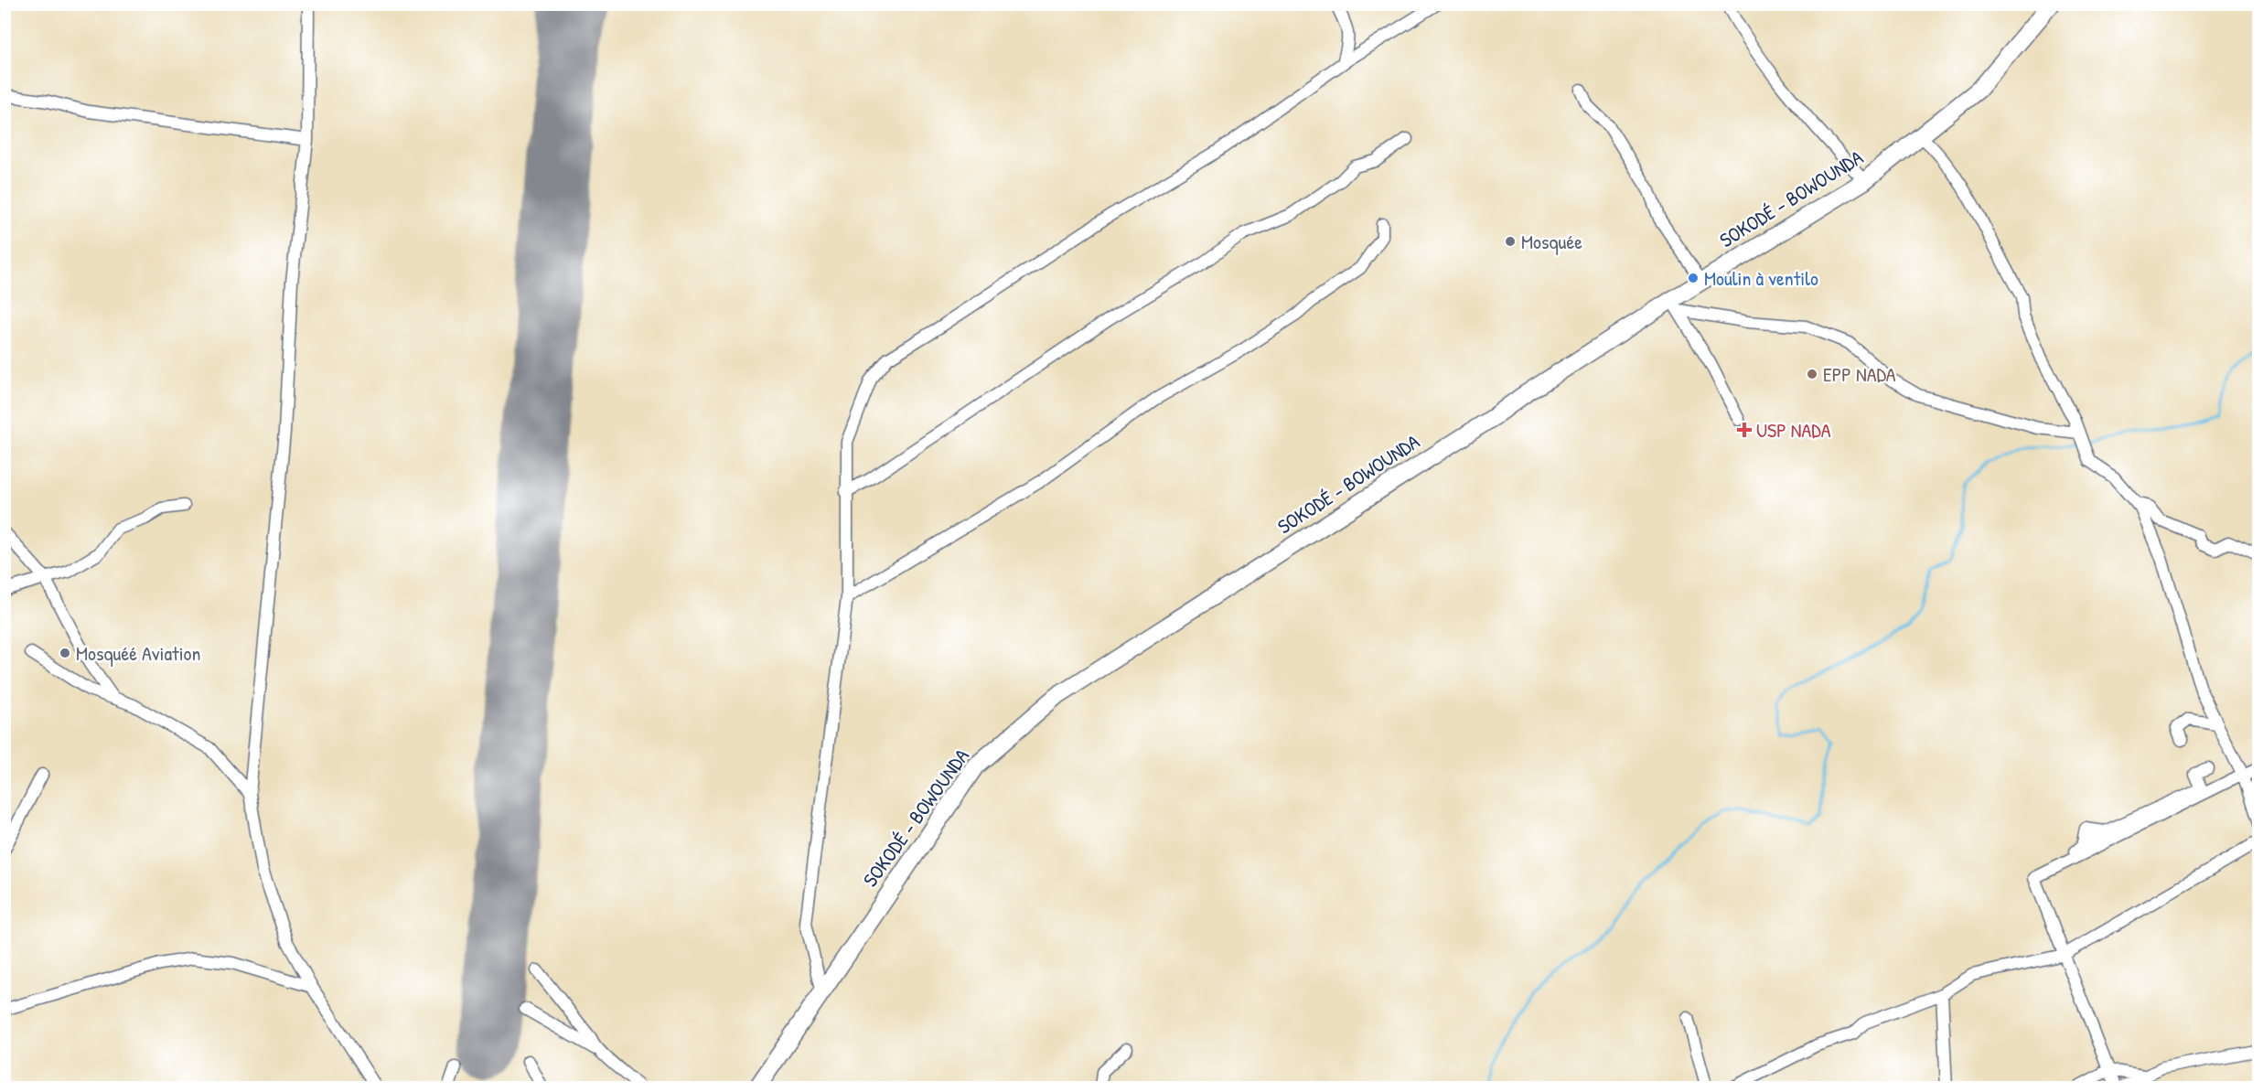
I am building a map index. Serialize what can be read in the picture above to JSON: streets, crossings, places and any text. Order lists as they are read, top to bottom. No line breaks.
{"streets":{"main road":["SOKODÉ - BOWOUNDA"]},"places":{"other":["Mosquée","Moulin à ventilo","EPP NADA","Mosquéé Aviation"],"health":["USP NADA"]}}
